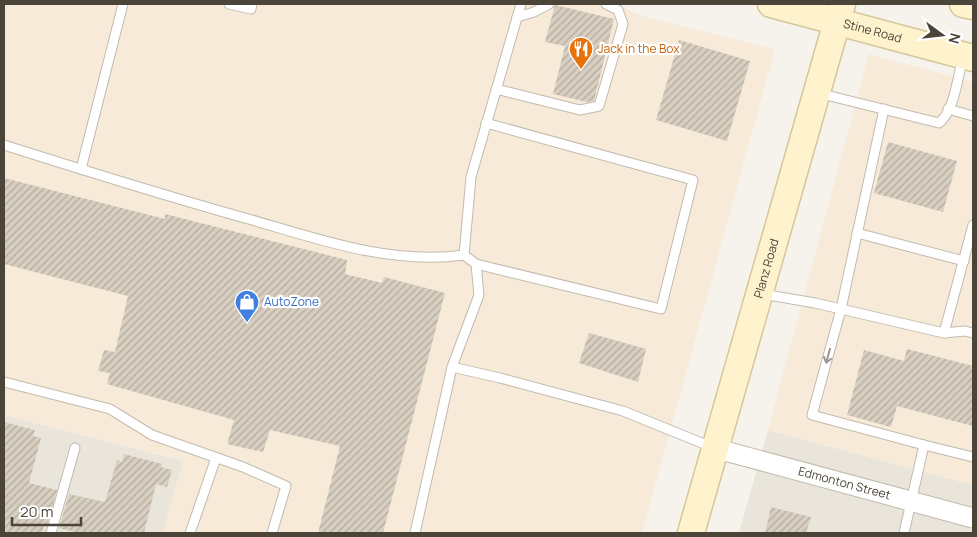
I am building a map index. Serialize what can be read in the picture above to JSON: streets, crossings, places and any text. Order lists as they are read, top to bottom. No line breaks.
{"streets":{"street":["Stine Road","Planz Road","Edmonton Street"]},"crossings":[["Stine Road","Planz Road"],["Planz Road","Edmonton Street"]],"places":{"restaurant":["Jack in the Box"],"shop":["AutoZone"]},"scale_bar":"20 m","north":"right"}
